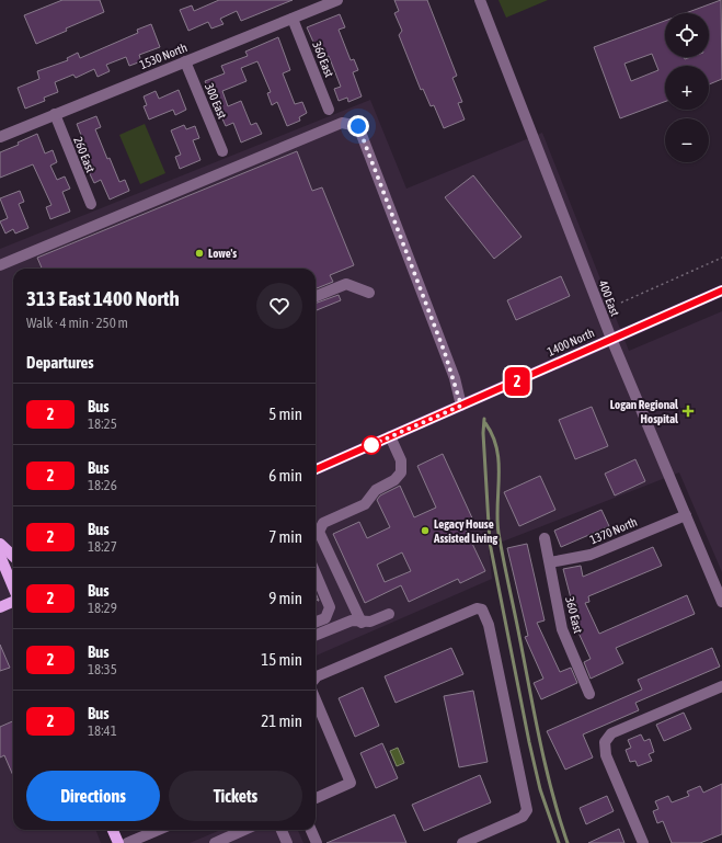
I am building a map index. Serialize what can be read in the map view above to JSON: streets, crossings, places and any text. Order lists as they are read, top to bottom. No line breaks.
{"streets":{"main road":["1400 North"],"street":["1530 North","360 East","300 East","260 East","400 East","1370 North"]},"crossings":[["1530 North","360 East"],["1530 North","300 East"],["1530 North","260 East"],["360 East","1370 North"],["400 East","1400 North"],["400 East","1370 North"]],"places":{"other":["Lowe's","Legacy House Assisted Living"],"health":["Logan Regional Hospital"]},"lines":["bus line 2"],"page":{"on_map":"2","map_buttons":["+","−"],"heading":[["313 East 1400 North","Walk · 4 min · 250 m"],"Departures"],"list":[{"mark":"2","name":"Bus","note":"18:25","value":"5 min"},{"mark":"2","name":"Bus","note":"18:26","value":"6 min"},{"mark":"2","name":"Bus","note":"18:27","value":"7 min"},{"mark":"2","name":"Bus","note":"18:29","value":"9 min"},{"mark":"2","name":"Bus","note":"18:35","value":"15 min"},{"mark":"2","name":"Bus","note":"18:41","value":"21 min"}],"buttons":["Directions","Tickets"]}}
